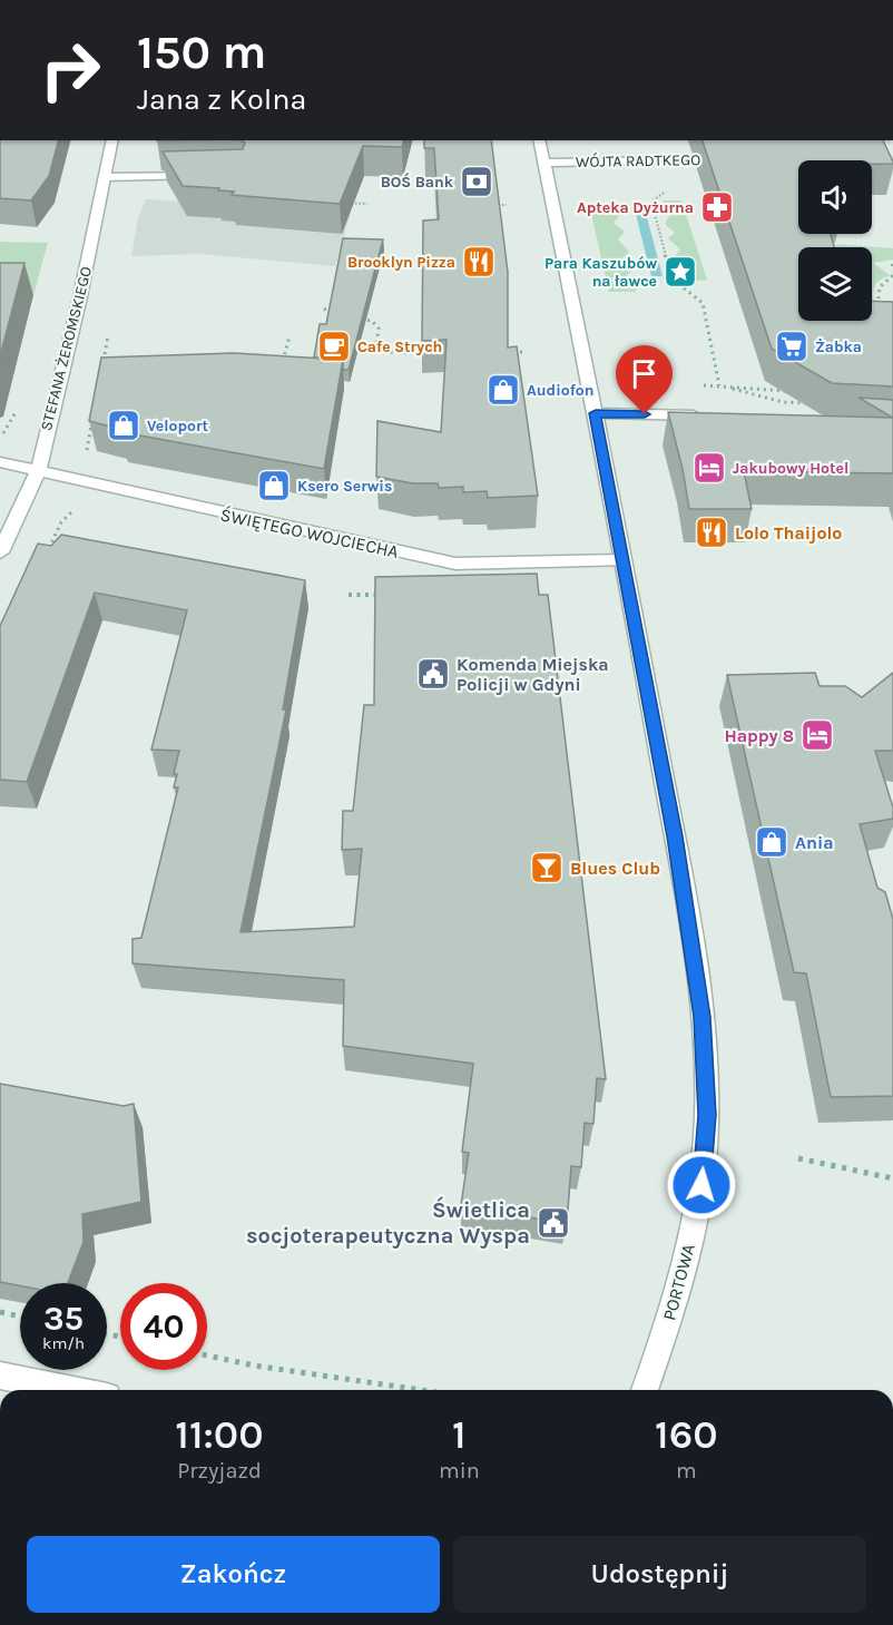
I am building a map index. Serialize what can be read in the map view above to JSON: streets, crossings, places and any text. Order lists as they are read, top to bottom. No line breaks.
{"streets":{"street":["WÓJTA RADTKEGO","STEFANA ŻEROMSKIEGO","ŚWIĘTEGO WOJCIECHA","PORTOWA"]},"crossings":[["WÓJTA RADTKEGO","PORTOWA"],["STEFANA ŻEROMSKIEGO","ŚWIĘTEGO WOJCIECHA"],["ŚWIĘTEGO WOJCIECHA","PORTOWA"]],"places":{"bank":["BOŚ Bank"],"pharmacy":["Apteka Dyżurna"],"restaurant":["Brooklyn Pizza","Lolo Thaijolo"],"place":["Para Kaszubów na ławce"],"cafe":["Cafe Strych"],"supermarket":["Żabka"],"shop":["Audiofon","Veloport","Ksero Serwis","Ania"],"hotel":["Jakubowy Hotel","Happy 8"],"public building":["Komenda Miejska Policji w Gdyni","Świetlica socjoterapeutyczna Wyspa"],"bar":["Blues Club"]},"page":{"turn":["150 m","Jana z Kolna"],"speed":"35 km/h","limit":"40","eta":["11:00","Przyjazd","1","min","160","m"],"buttons":["Zakończ","Udostępnij"]}}
